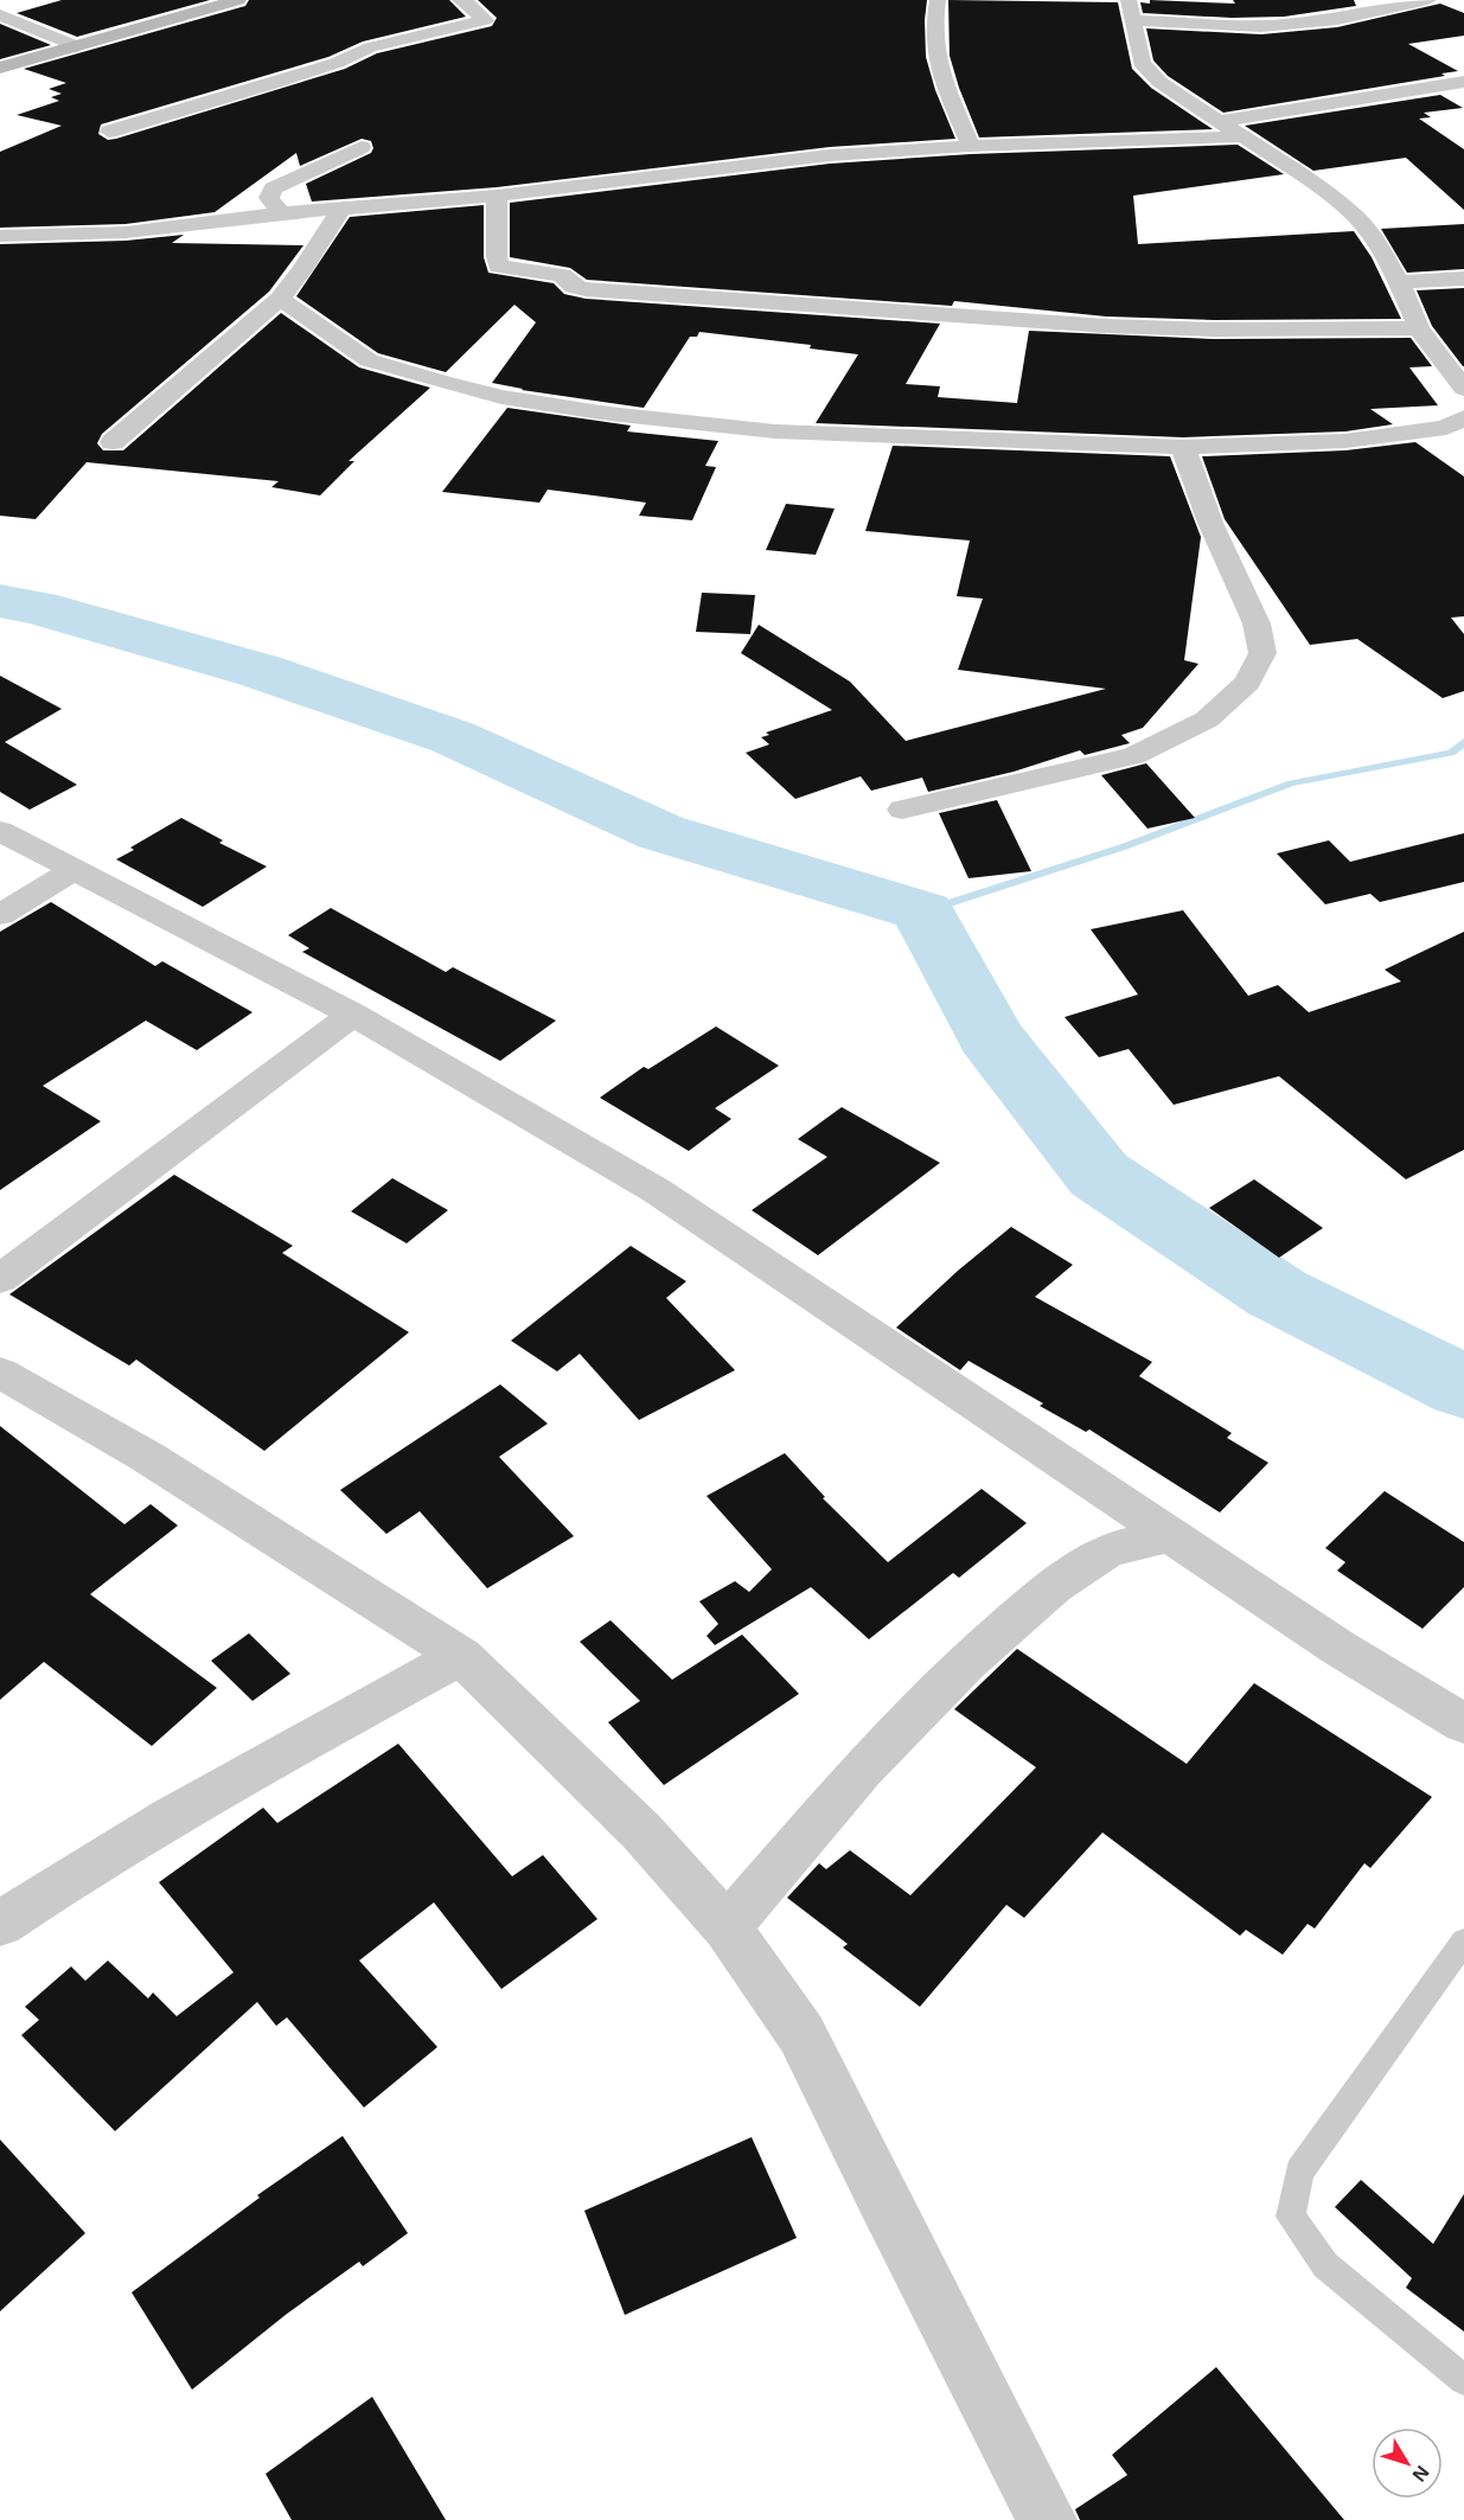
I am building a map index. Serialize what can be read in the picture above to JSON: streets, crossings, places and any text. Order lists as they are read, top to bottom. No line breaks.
{"north":"bottom right"}
